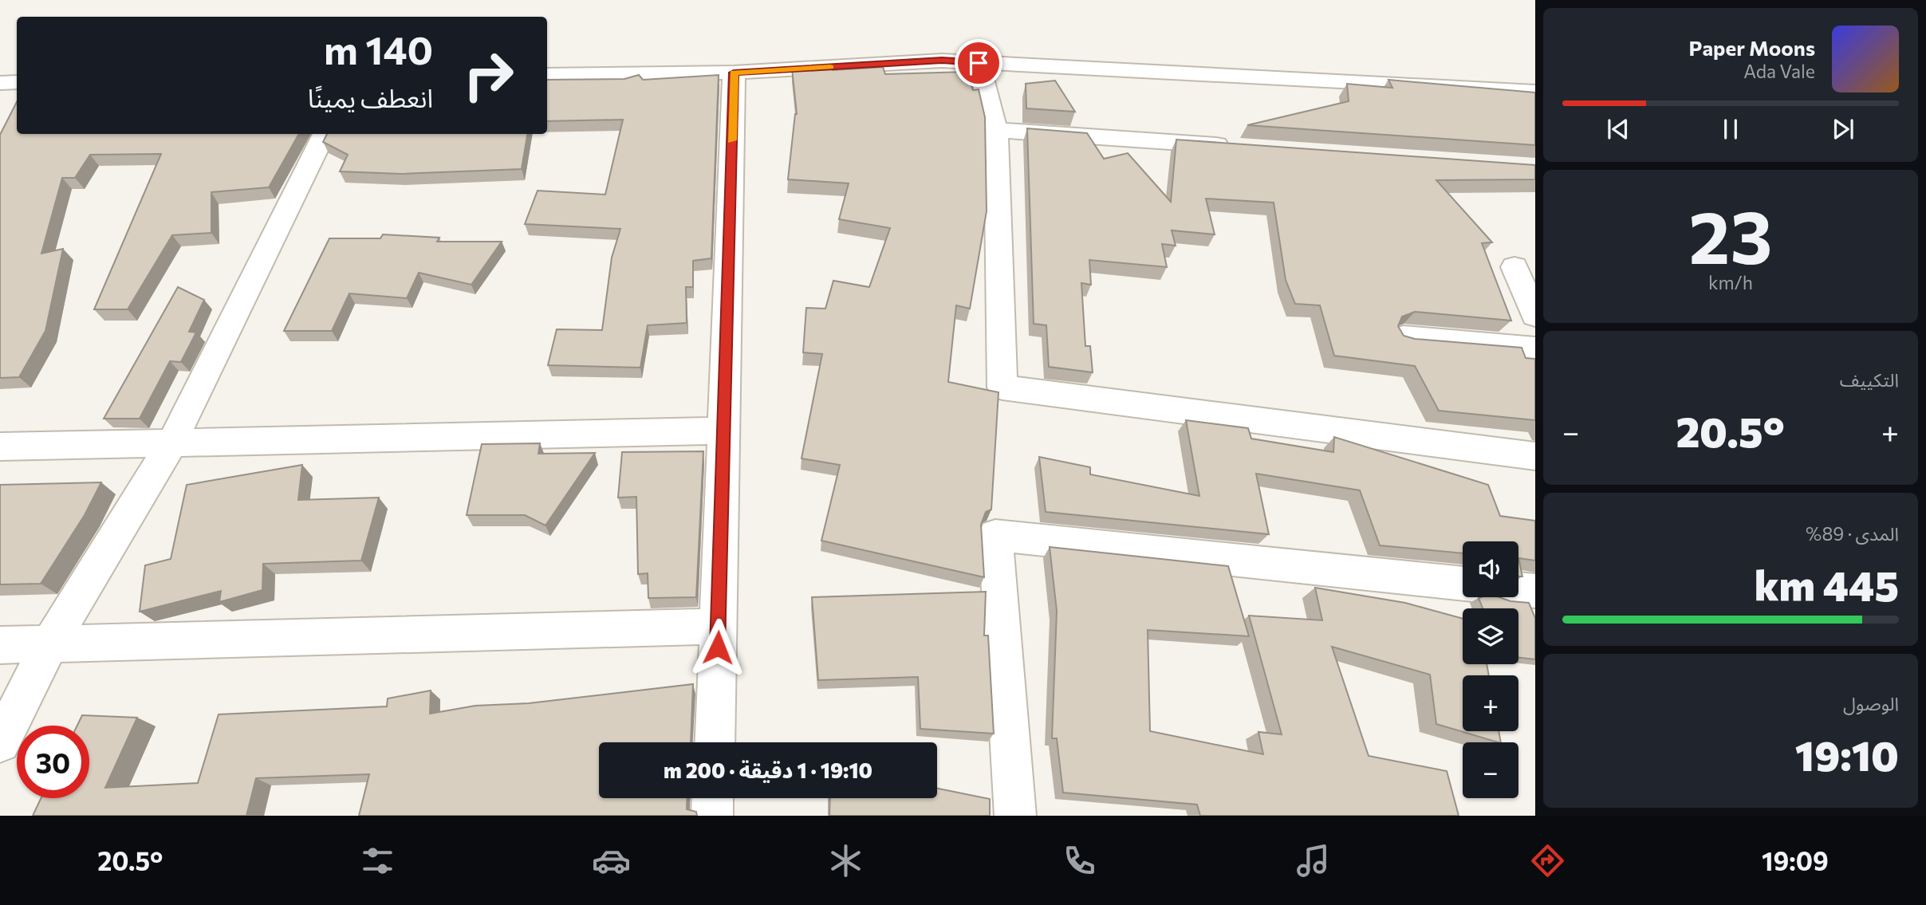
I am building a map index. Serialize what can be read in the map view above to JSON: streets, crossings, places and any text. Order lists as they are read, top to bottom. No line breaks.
{"page":{"turn":["140 m","انعطف يمينًا"],"song":["Paper Moons","Ada Vale"],"tile":[["23","km/h"],"التكييف",["المدى · 89%","445 km"],["الوصول","19:10"]],"heat":["−","20.5°","+"],"map_buttons":["+","−"],"limit":"30","trip":"19:10 · 1 دقيقة · 200 m","tabs":["19:09","20.5°"]}}
